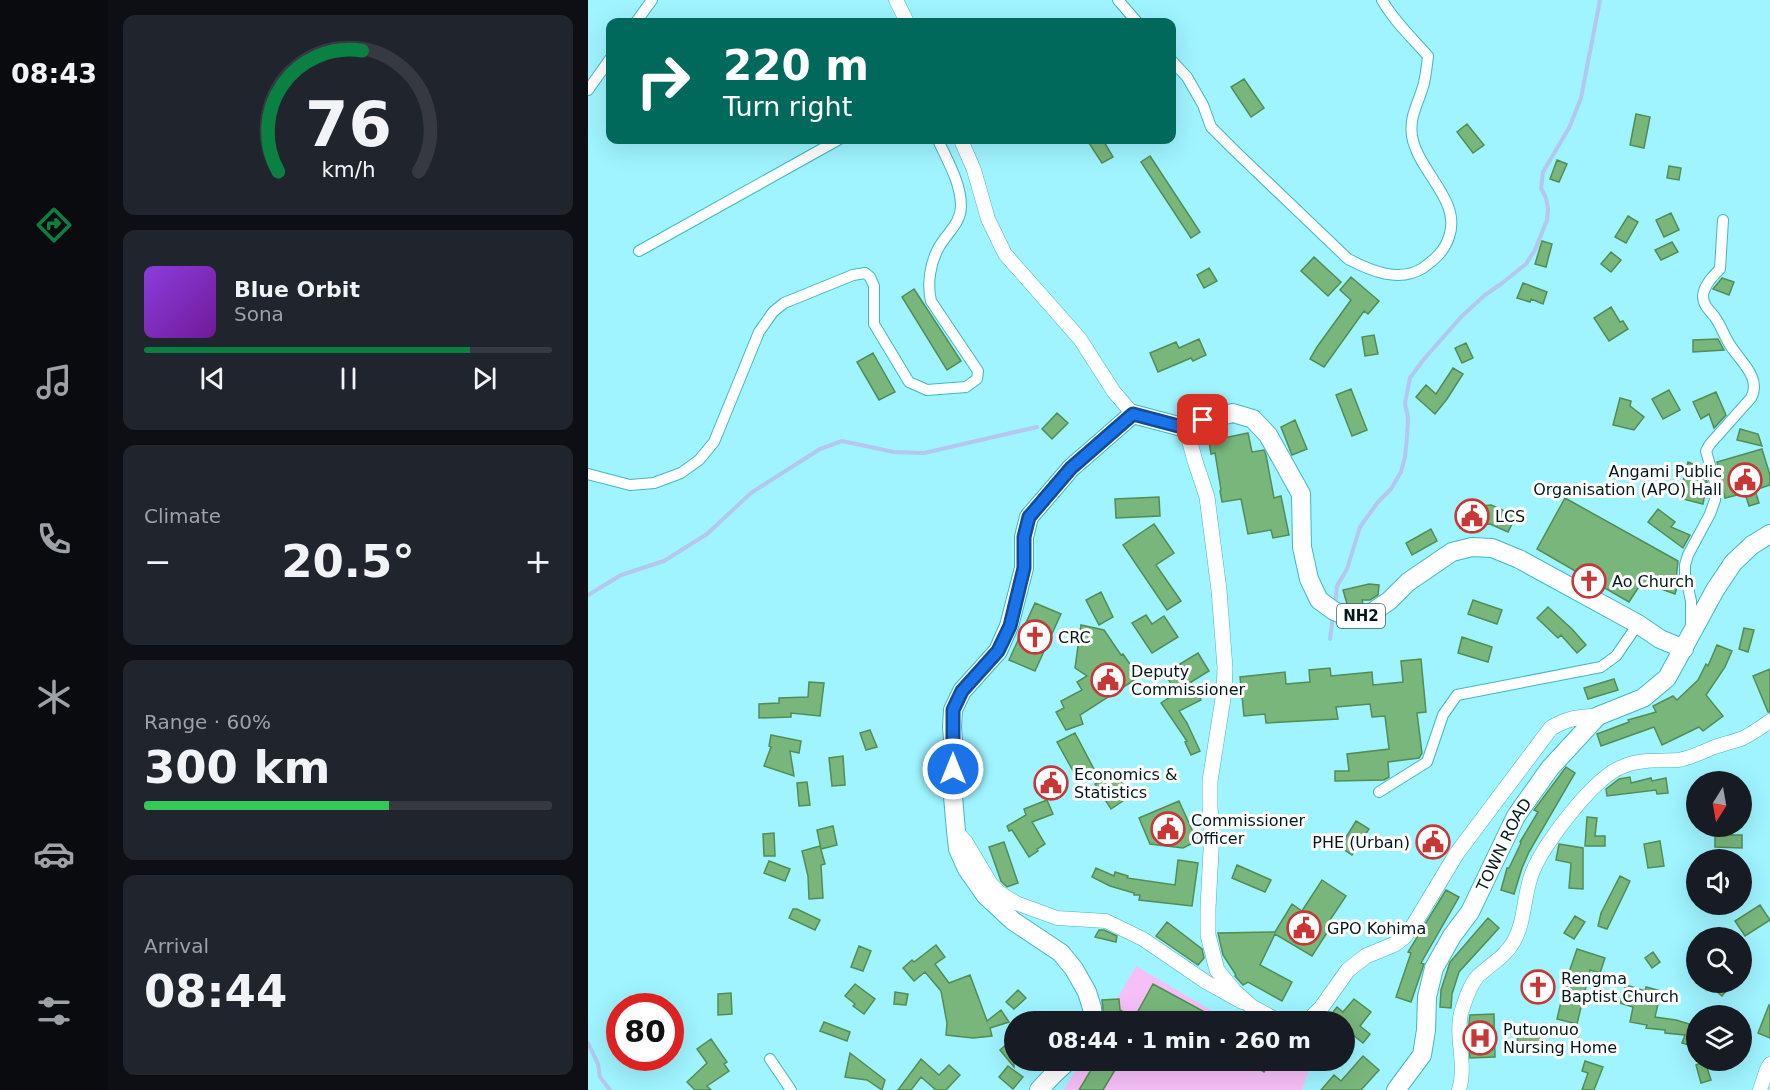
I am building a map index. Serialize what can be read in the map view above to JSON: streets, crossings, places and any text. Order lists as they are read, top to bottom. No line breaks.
{"streets":{"highway":["NH2","TOWN ROAD"]},"crossings":[["NH2","TOWN ROAD"]],"places":{"public building":["Angami Public Organisation (APO) Hall","LCS","Deputy Commissioner","Economics & Statistics","Commissioner Officer","PHE (Urban)","GPO Kohima"],"church":["Ao Church","CRC","Rengma Baptist Church"],"hospital":["Putuonuo Nursing Home"]},"north":"bottom","page":{"tabs":"08:43","turn":["220 m","Turn right"],"song":["Blue Orbit","Sona"],"tile":["Climate",["Range · 60%","300 km"],["Arrival","08:44"]],"heat":["−","20.5°","+"],"limit":"80","trip":"08:44 · 1 min · 260 m","gauge":["76","km/h"]}}
